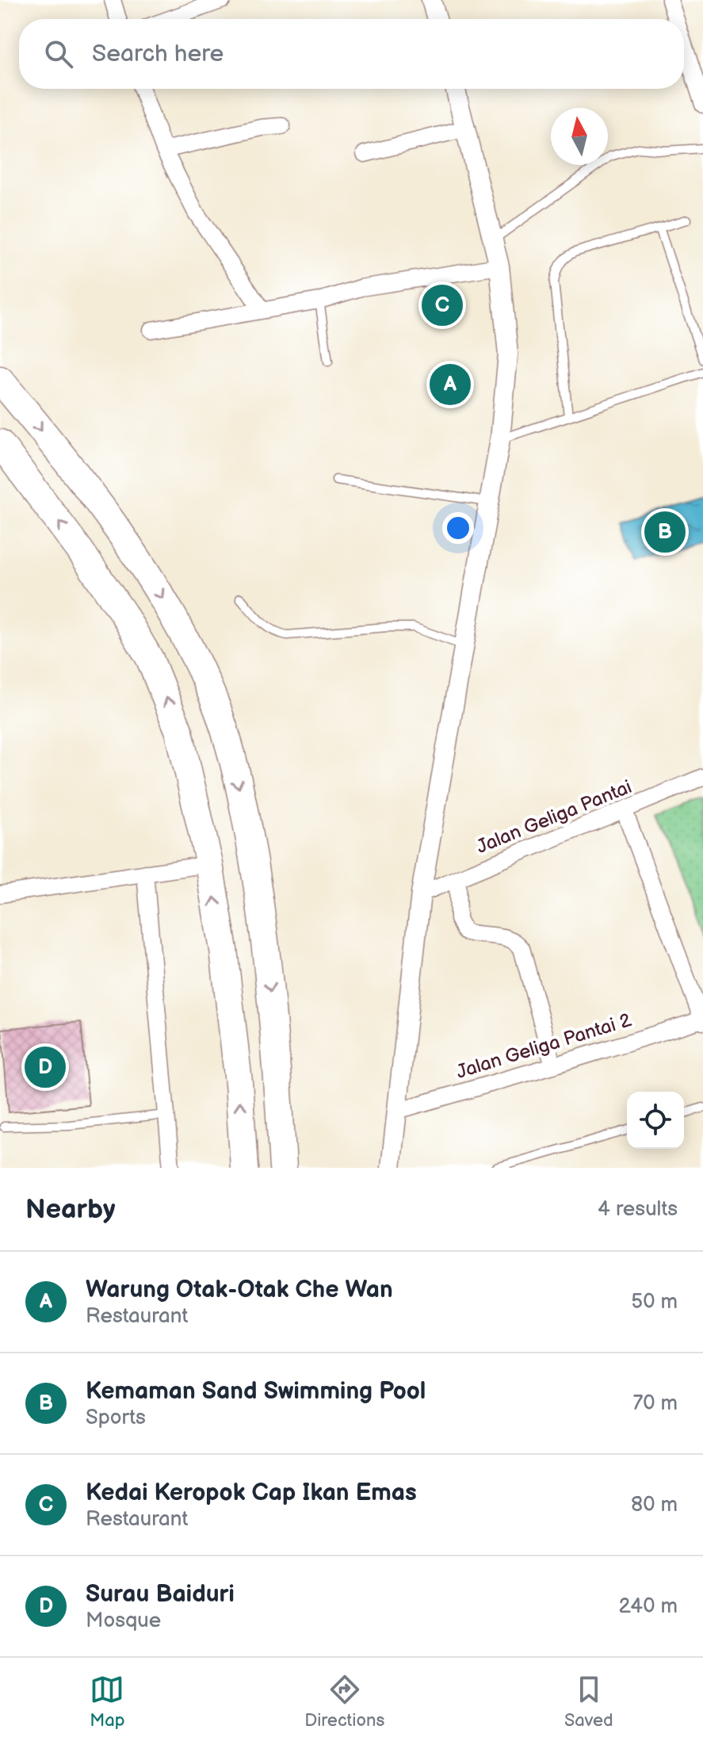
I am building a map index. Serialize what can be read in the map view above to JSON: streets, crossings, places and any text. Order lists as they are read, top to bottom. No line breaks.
{"streets":{"street":["Jalan Geliga Pantai","Jalan Geliga Pantai 2"]},"north":"top","page":{"search":"Search here","pins":["C","A","B","D"],"heading":["Nearby","4 results"],"list":[{"mark":"A","name":"Warung Otak-Otak Che Wan","note":"Restaurant","value":"50 m"},{"mark":"B","name":"Kemaman Sand Swimming Pool","note":"Sports","value":"70 m"},{"mark":"C","name":"Kedai Keropok Cap Ikan Emas","note":"Restaurant","value":"80 m"},{"mark":"D","name":"Surau Baiduri","note":"Mosque","value":"240 m"}],"nav":["Map","Directions","Saved"]}}
